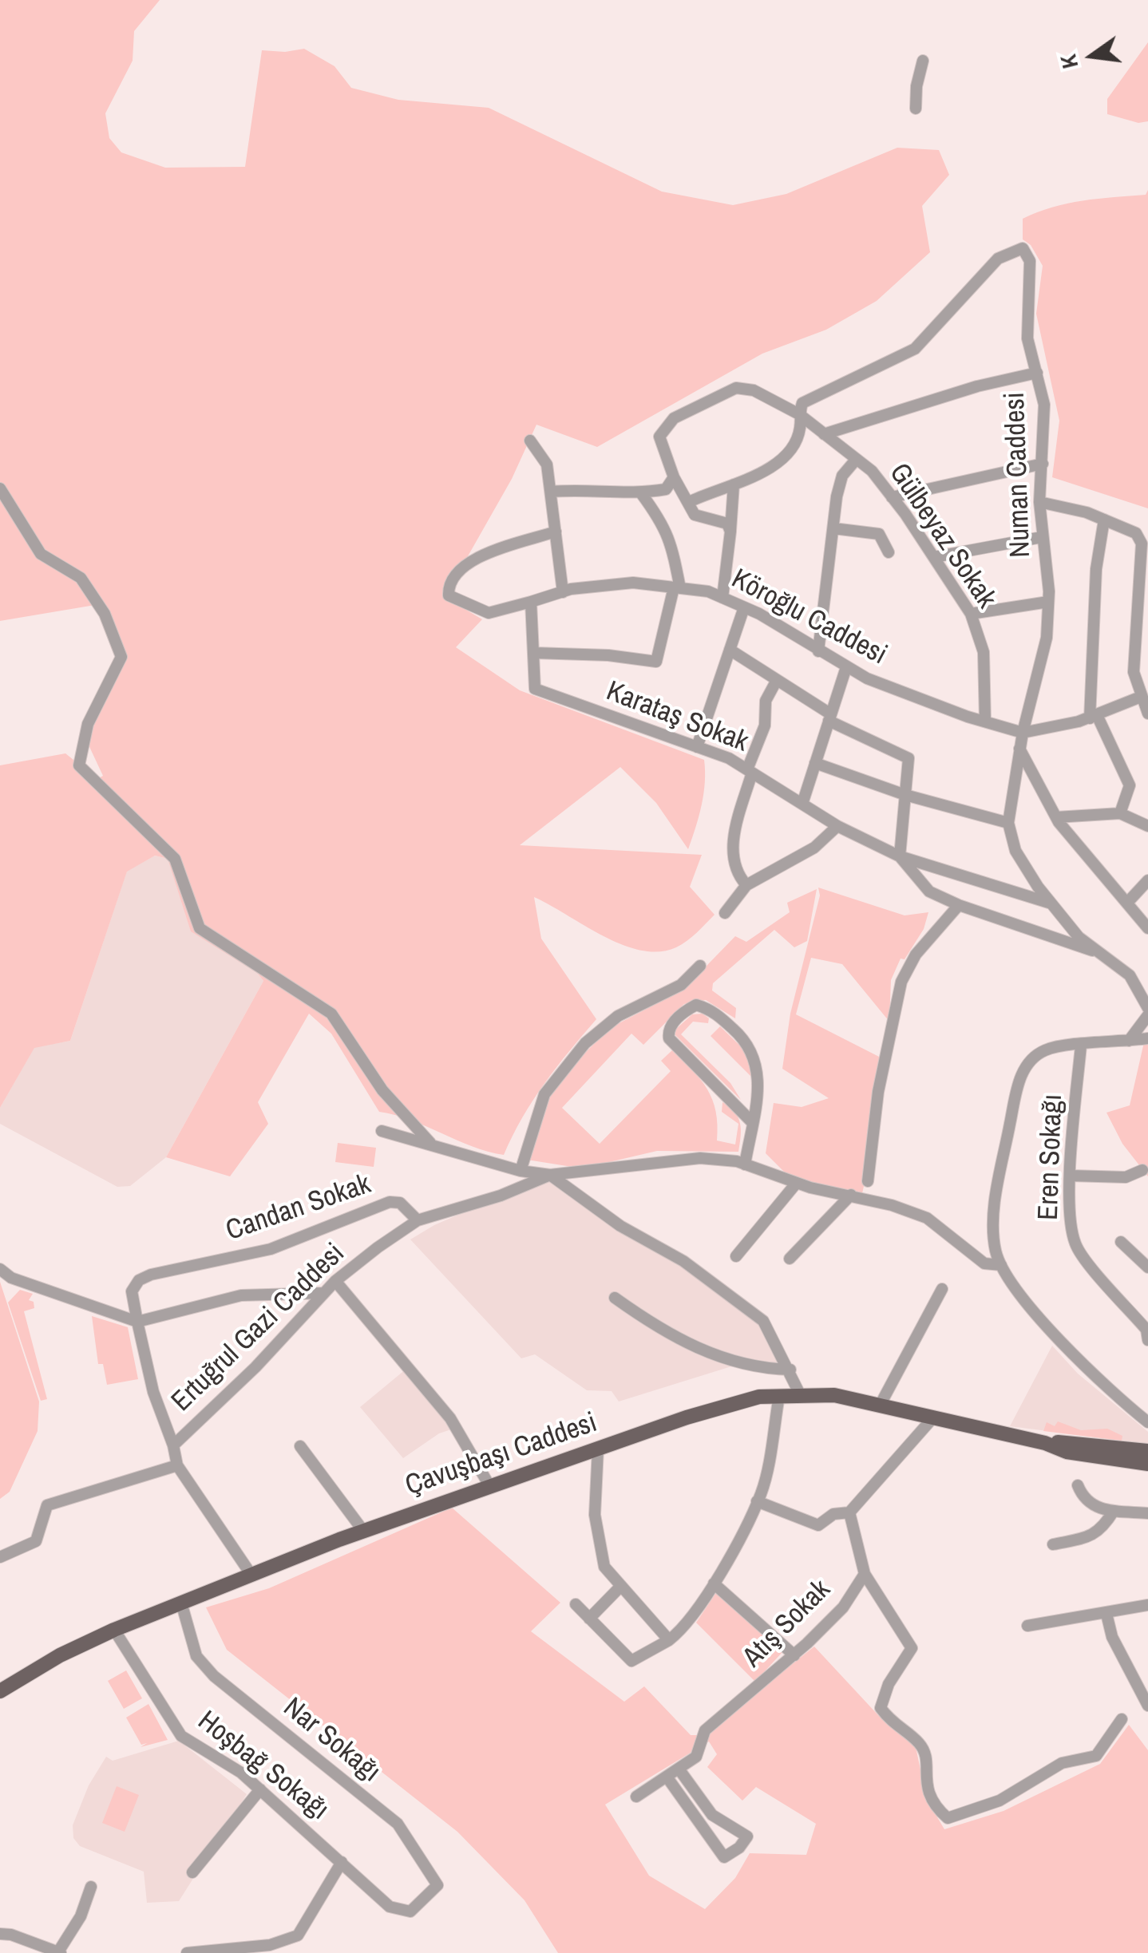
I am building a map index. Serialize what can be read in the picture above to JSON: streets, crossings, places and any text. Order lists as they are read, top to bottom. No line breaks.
{"streets":{"main road":["Çavuşbaşı Caddesi"],"street":["Numan Caddesi","Gülbeyaz Sokak","Köroğlu Caddesi","Karataş Sokak","Eren Sokağı","Candan Sokak","Ertuğrul Gazi Caddesi","Atış Sokak","Nar Sokağı","Hoşbağ Sokağı"]},"crossings":[["Numan Caddesi","Gülbeyaz Sokak"],["Numan Caddesi","Köroğlu Caddesi"],["Gülbeyaz Sokak","Köroğlu Caddesi"],["Candan Sokak","Ertuğrul Gazi Caddesi"],["Çavuşbaşı Caddesi","Nar Sokağı"],["Çavuşbaşı Caddesi","Hoşbağ Sokağı"],["Nar Sokağı","Hoşbağ Sokağı"]],"north":"left"}
